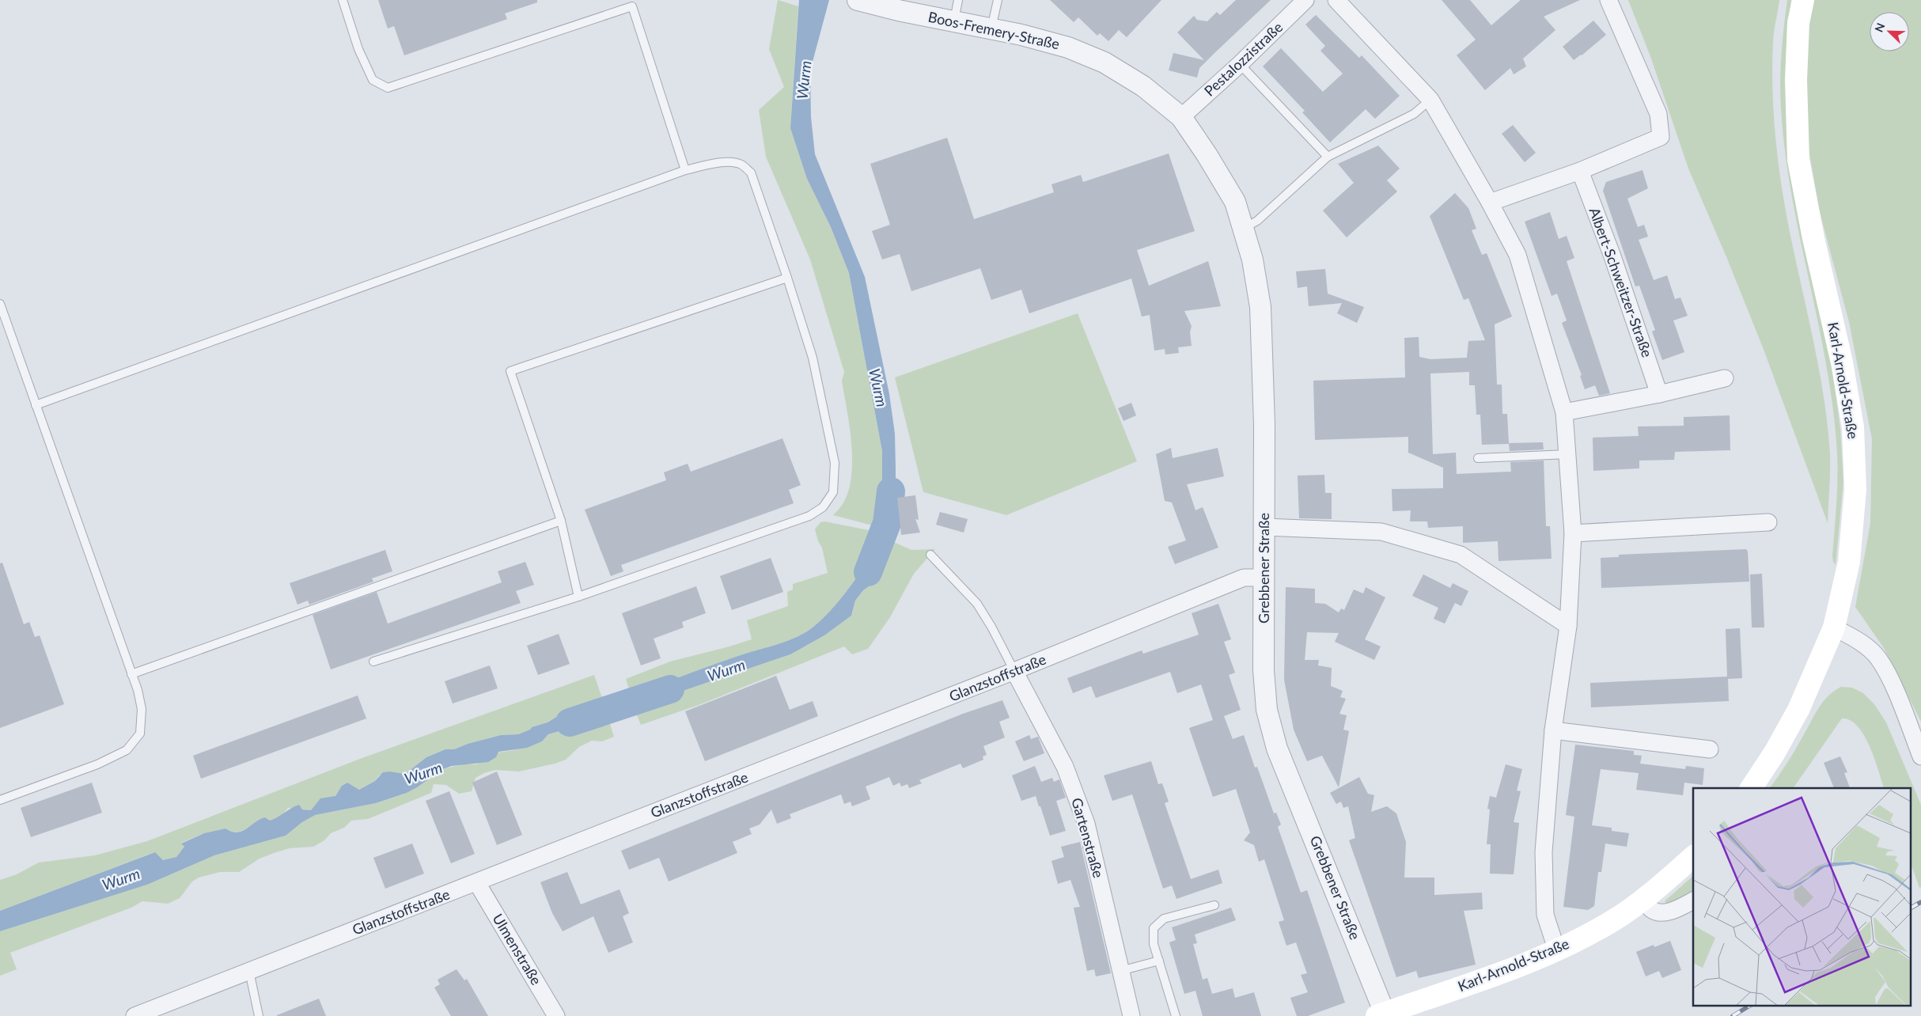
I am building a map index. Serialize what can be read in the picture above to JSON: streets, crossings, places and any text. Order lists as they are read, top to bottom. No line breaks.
{"streets":{"main road":["Karl-Arnold-Straße"],"street":["Boos-Fremery-Straße","Pestalozzistraße","Albert-Schweitzer-Straße","Grebbener Straße","Glanzstoffstraße","Gartenstraße","Ulmenstraße"]},"crossings":[["Boos-Fremery-Straße","Pestalozzistraße"],["Boos-Fremery-Straße","Grebbener Straße"],["Pestalozzistraße","Grebbener Straße"],["Karl-Arnold-Straße","Grebbener Straße"],["Grebbener Straße","Glanzstoffstraße"],["Glanzstoffstraße","Gartenstraße"],["Glanzstoffstraße","Ulmenstraße"]],"water":["Wurm"],"north":"top left"}
